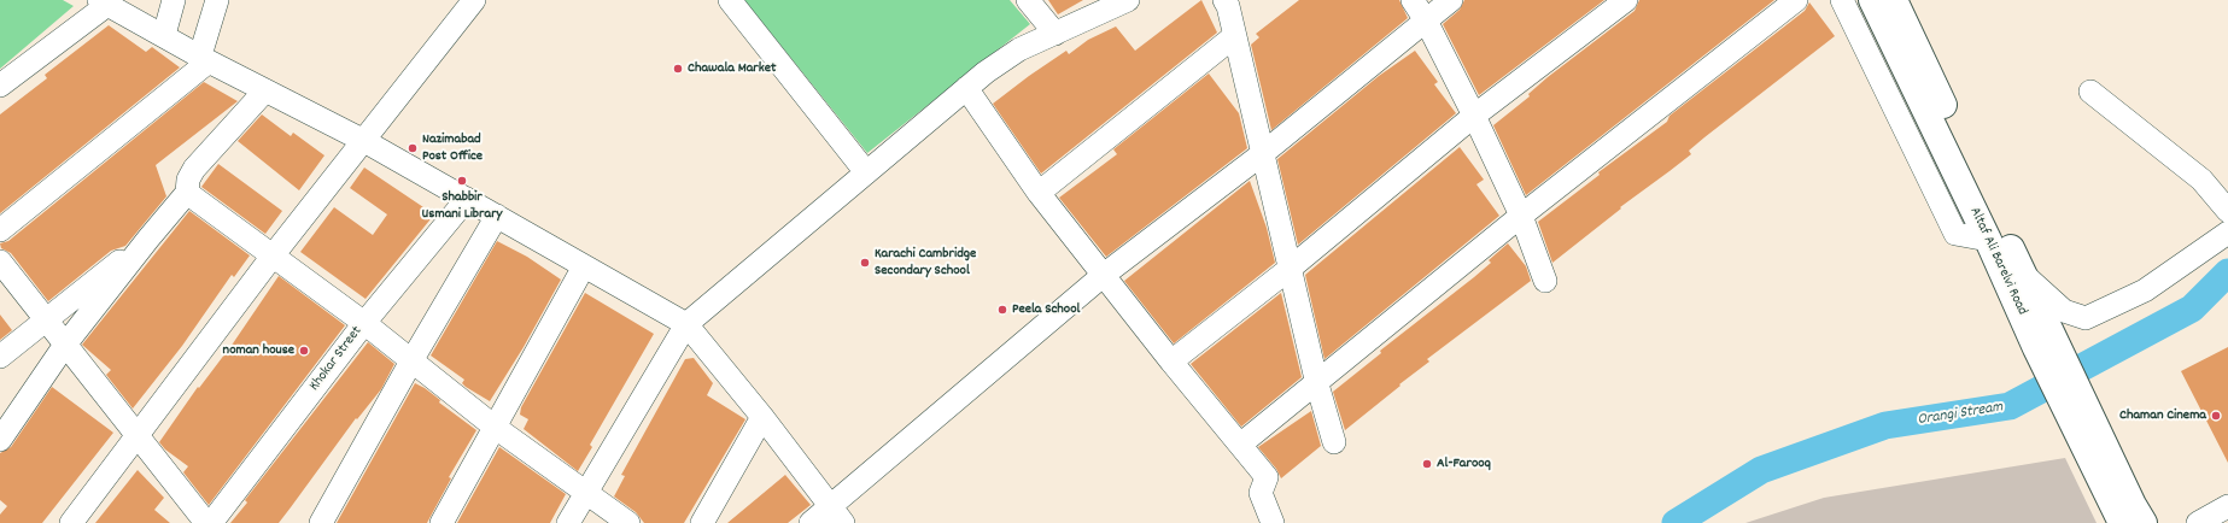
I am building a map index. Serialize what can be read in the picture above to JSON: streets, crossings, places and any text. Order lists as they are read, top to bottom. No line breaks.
{"streets":{"main road":["Altaf Ali Barelvi Road"],"street":["Khokar Street"]},"water":["Orangi Stream"],"places":["Chawala Market","Nazimabad Post Office","Shabbir Usmani Library","Karachi Cambridge Secondary School","Peela School","noman house","Chaman Cinema","Al-Farooq"]}
